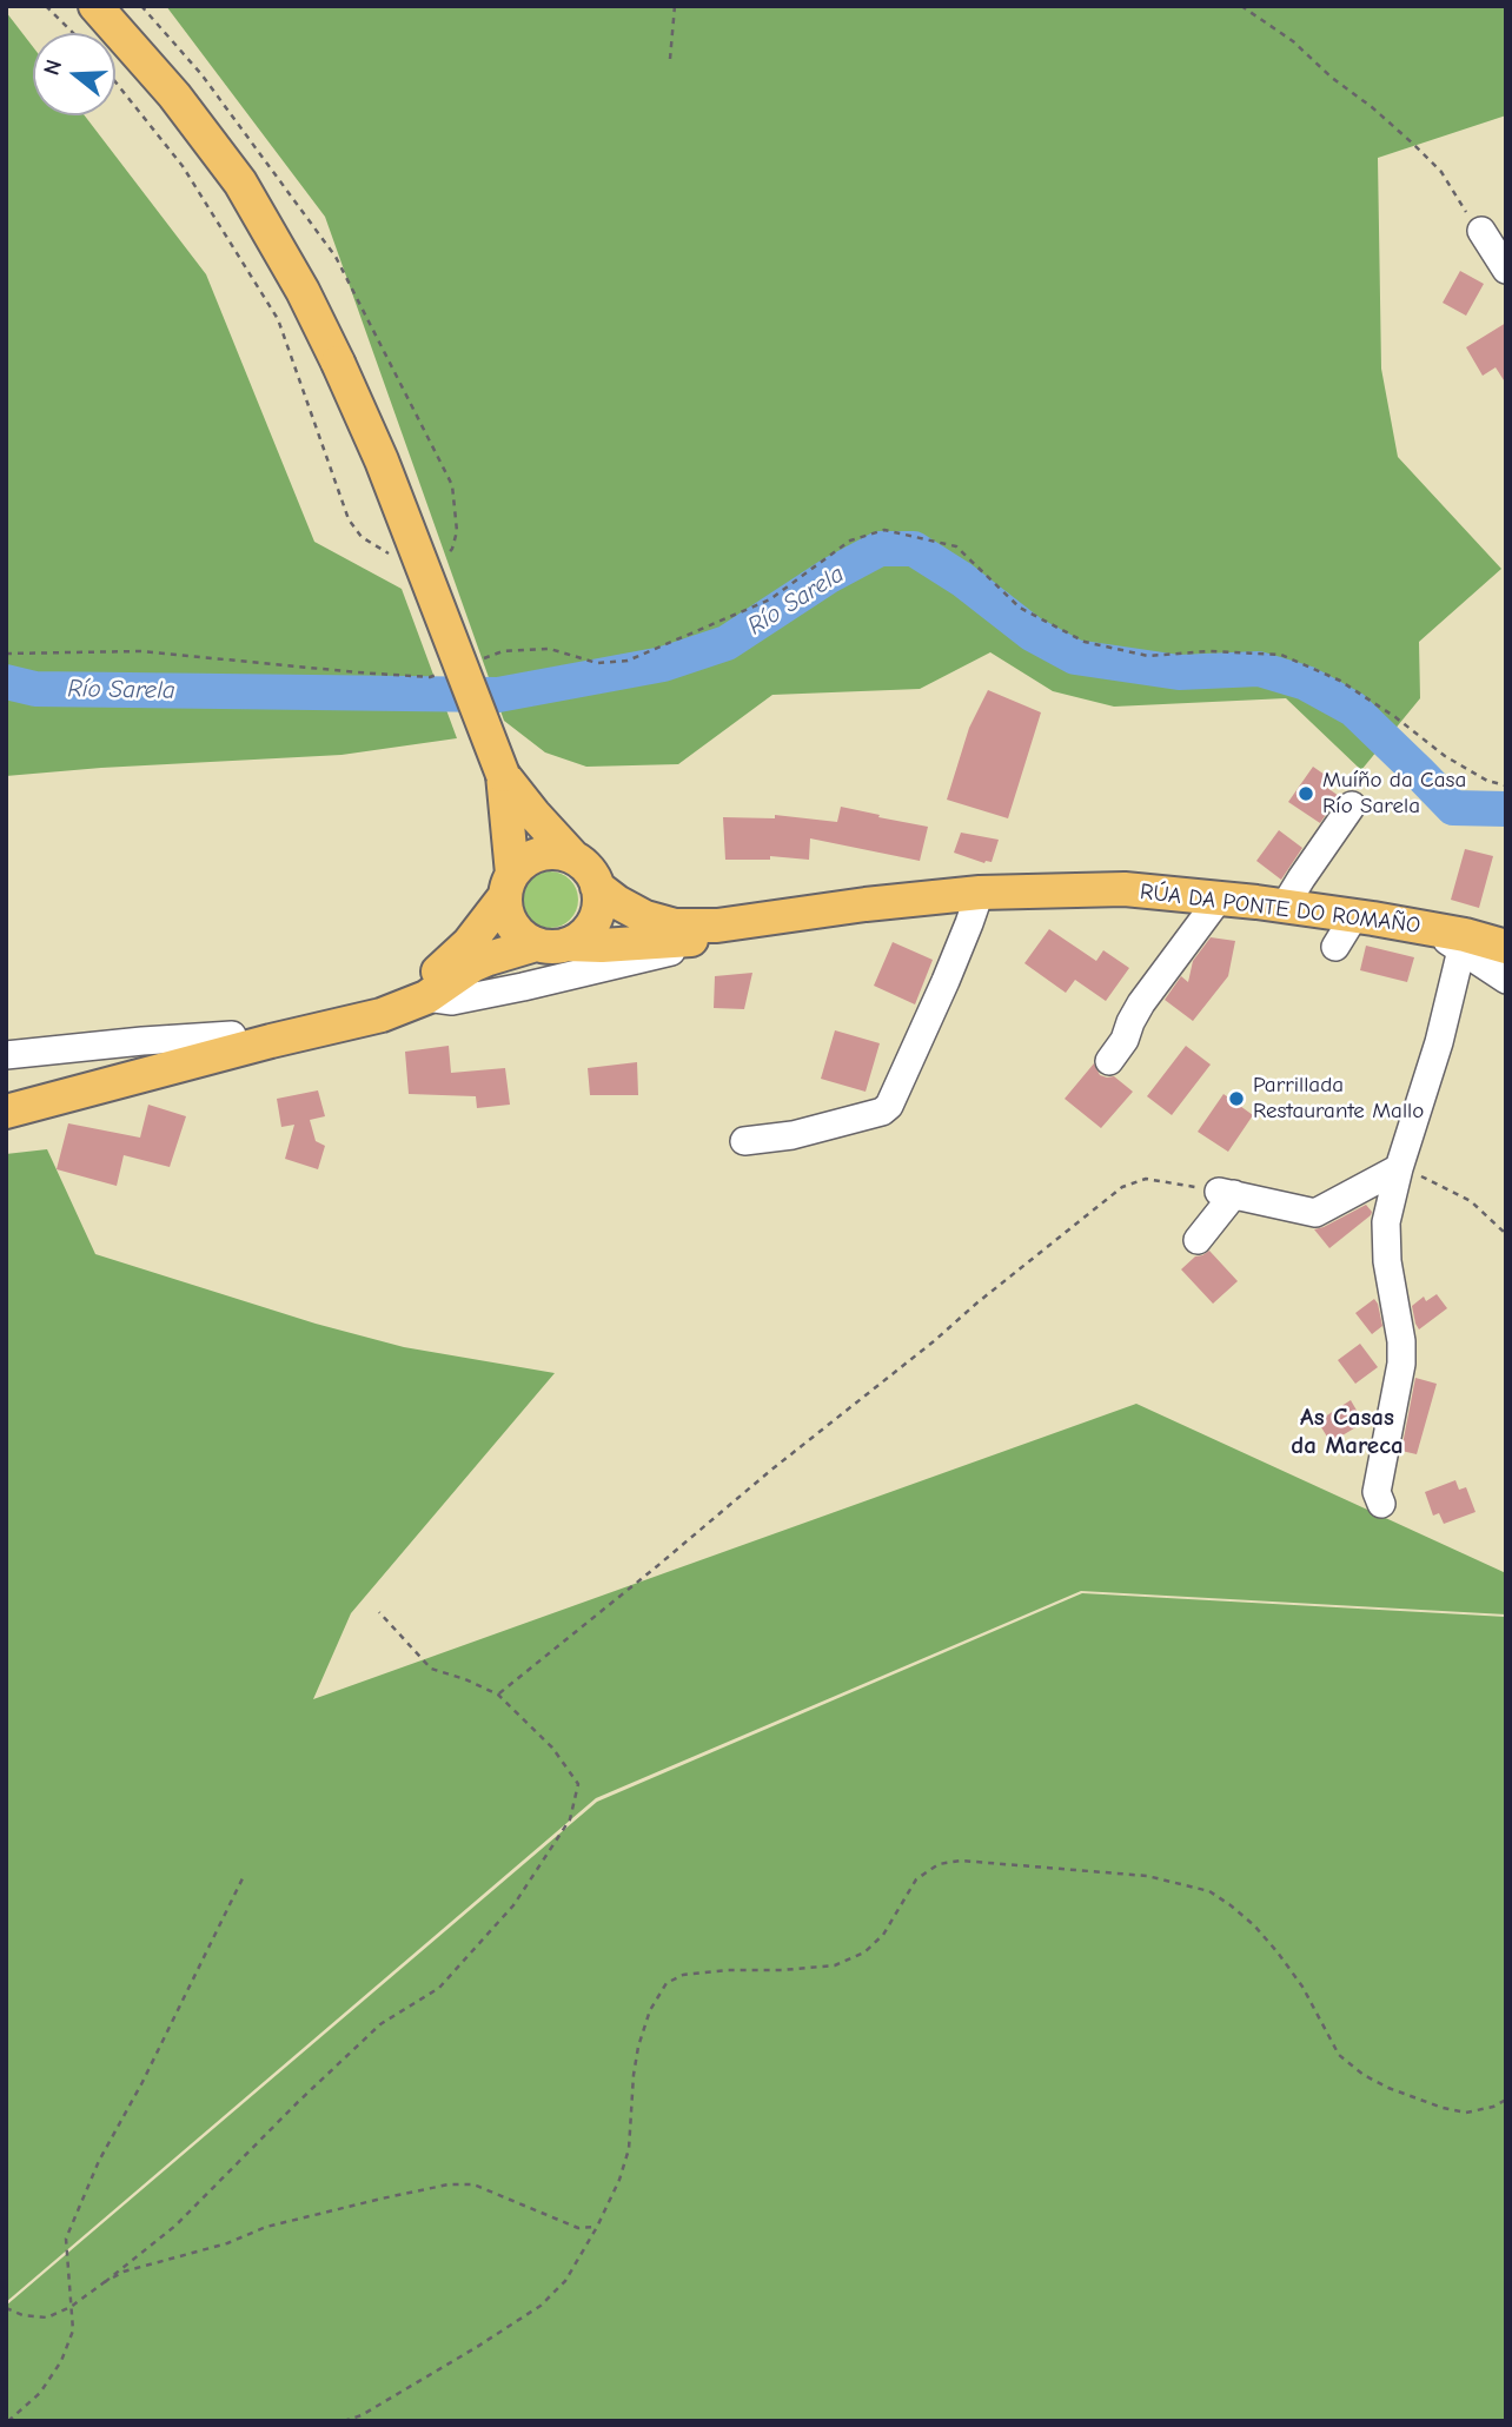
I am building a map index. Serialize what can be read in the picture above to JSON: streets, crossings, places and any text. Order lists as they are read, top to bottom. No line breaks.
{"streets":{"main road":["RÚA DA PONTE DO ROMAÑO"]},"districts":["As Casas da Mareca"],"water":["Río Sarela"],"places":["Muíño da Casa Río Sarela","Parrillada Restaurante Mallo"],"north":"left"}
